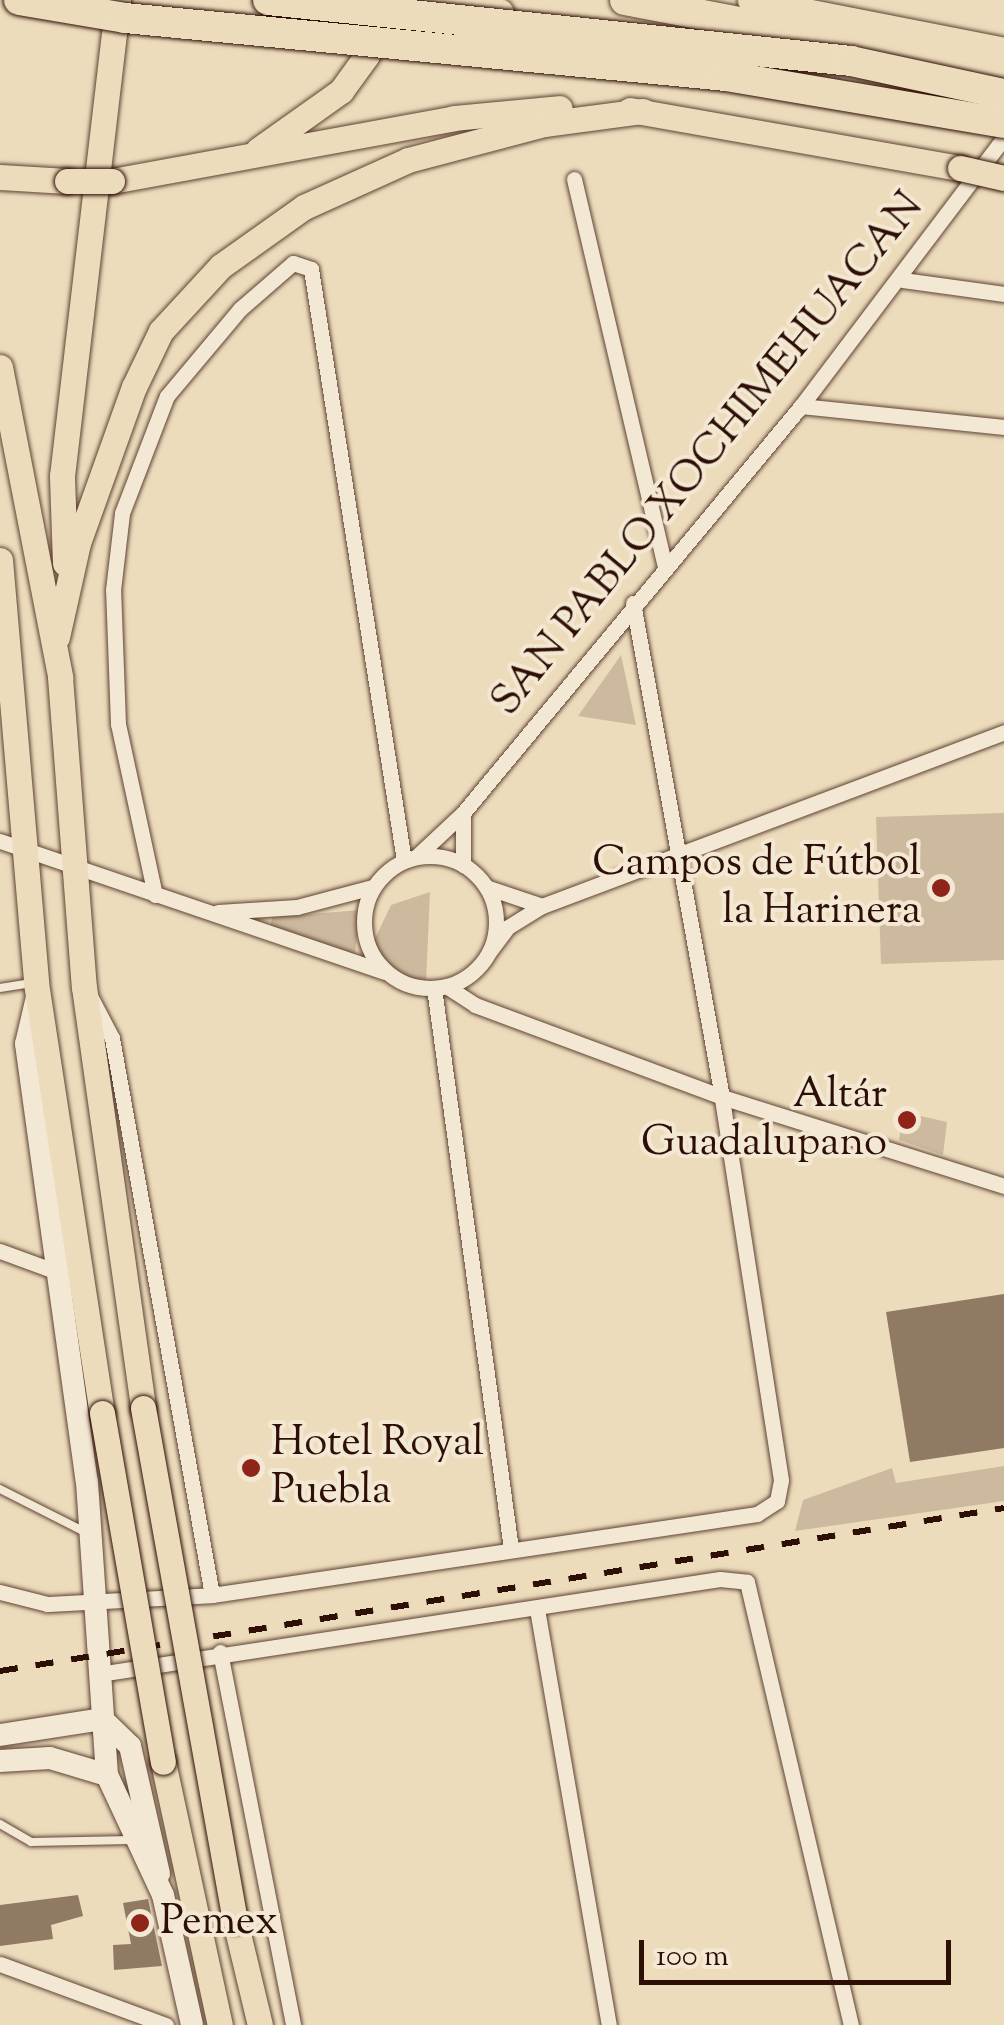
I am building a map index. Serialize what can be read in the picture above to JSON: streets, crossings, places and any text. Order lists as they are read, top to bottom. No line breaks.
{"streets":{"street":["SAN PABLO XOCHIMEHUACAN"]},"places":["Campos de Fútbol la Harinera","Altár Guadalupano","Hotel Royal Puebla","Pemex"],"scale_bar":"100 m"}
